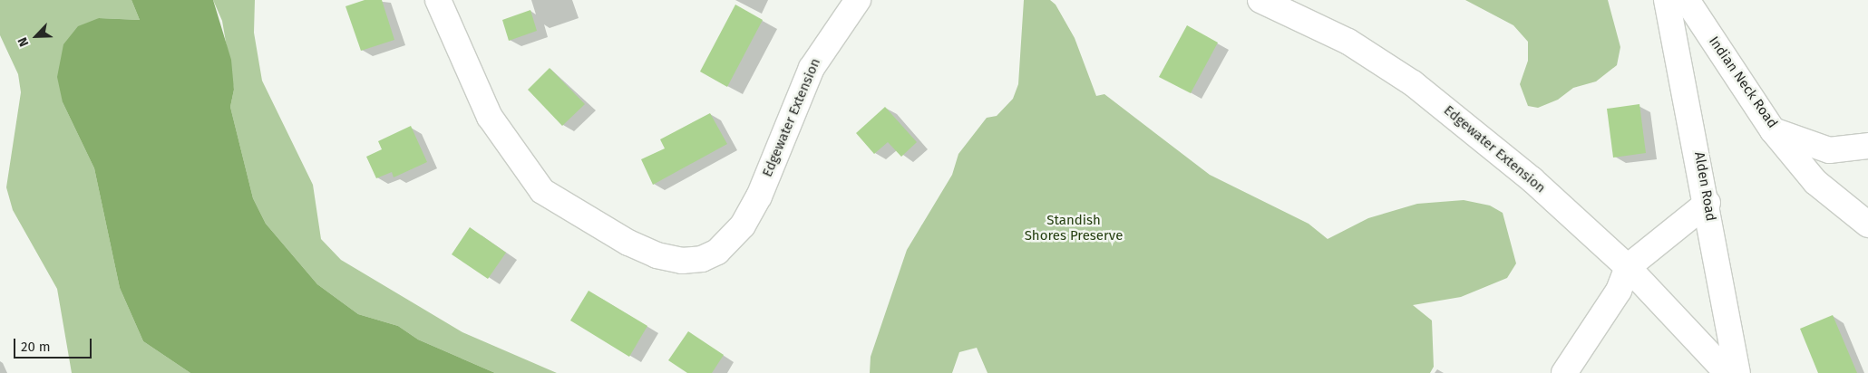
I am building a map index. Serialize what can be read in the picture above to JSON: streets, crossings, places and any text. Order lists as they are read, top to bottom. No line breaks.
{"streets":{"street":["Indian Neck Road","Edgewater Extension","Alden Road"]},"parks":["Standish Shores Preserve"],"scale_bar":"20 m","north":"bottom left"}
